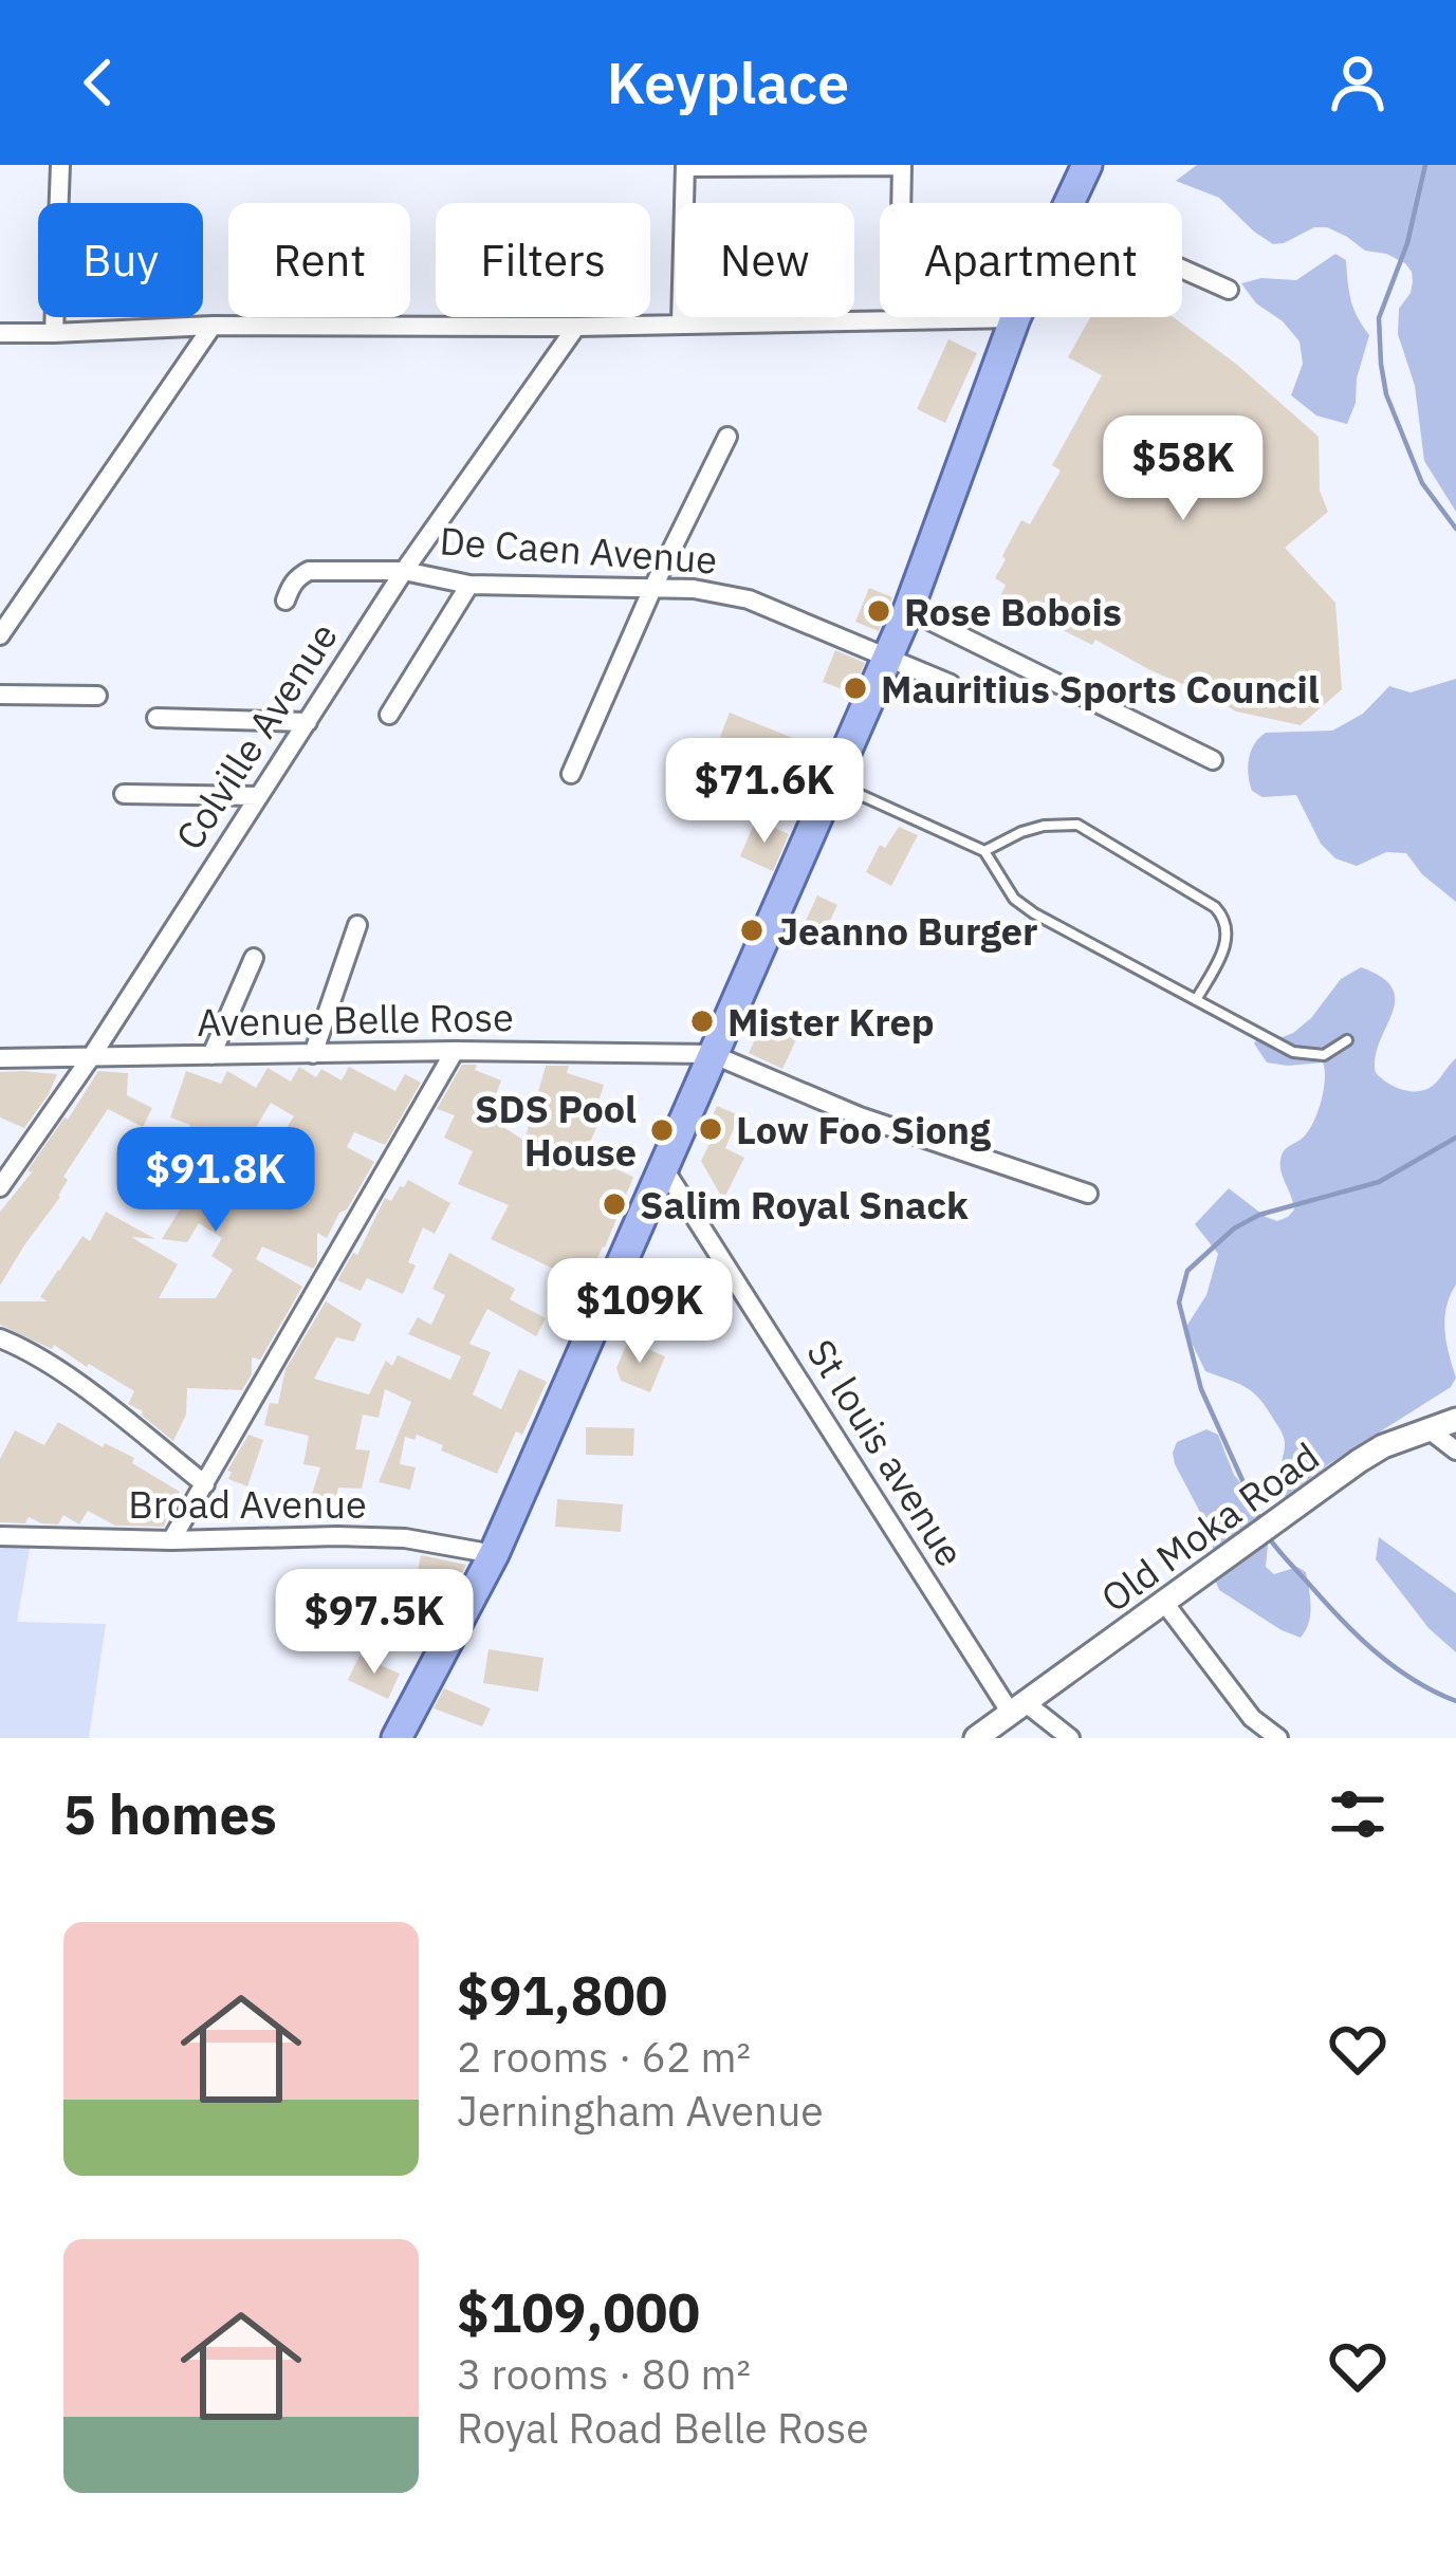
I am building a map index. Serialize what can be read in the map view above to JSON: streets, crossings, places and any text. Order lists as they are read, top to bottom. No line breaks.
{"streets":{"street":["De Caen Avenue","Colville Avenue","Avenue Belle Rose","St louis avenue","Broad Avenue","Old Moka Road"]},"crossings":[["De Caen Avenue","Colville Avenue"],["Colville Avenue","Avenue Belle Rose"],["St louis avenue","Old Moka Road"]],"places":["Rose Bobois","Mauritius Sports Council","Jeanno Burger","Mister Krep","Low Foo Siong","SDS Pool House","Salim Royal Snack"],"page":{"header":"Keyplace","chip":["Buy","Rent","Filters","New","Apartment"],"price":["$58K","$71.6K","$91.8K","$109K","$97.5K"],"heading":"5 homes","list":[{"name":"$91,800","note":"2 rooms · 62 m² · Jerningham Avenue"},{"name":"$109,000","note":"3 rooms · 80 m² · Royal Road Belle Rose"}]}}
